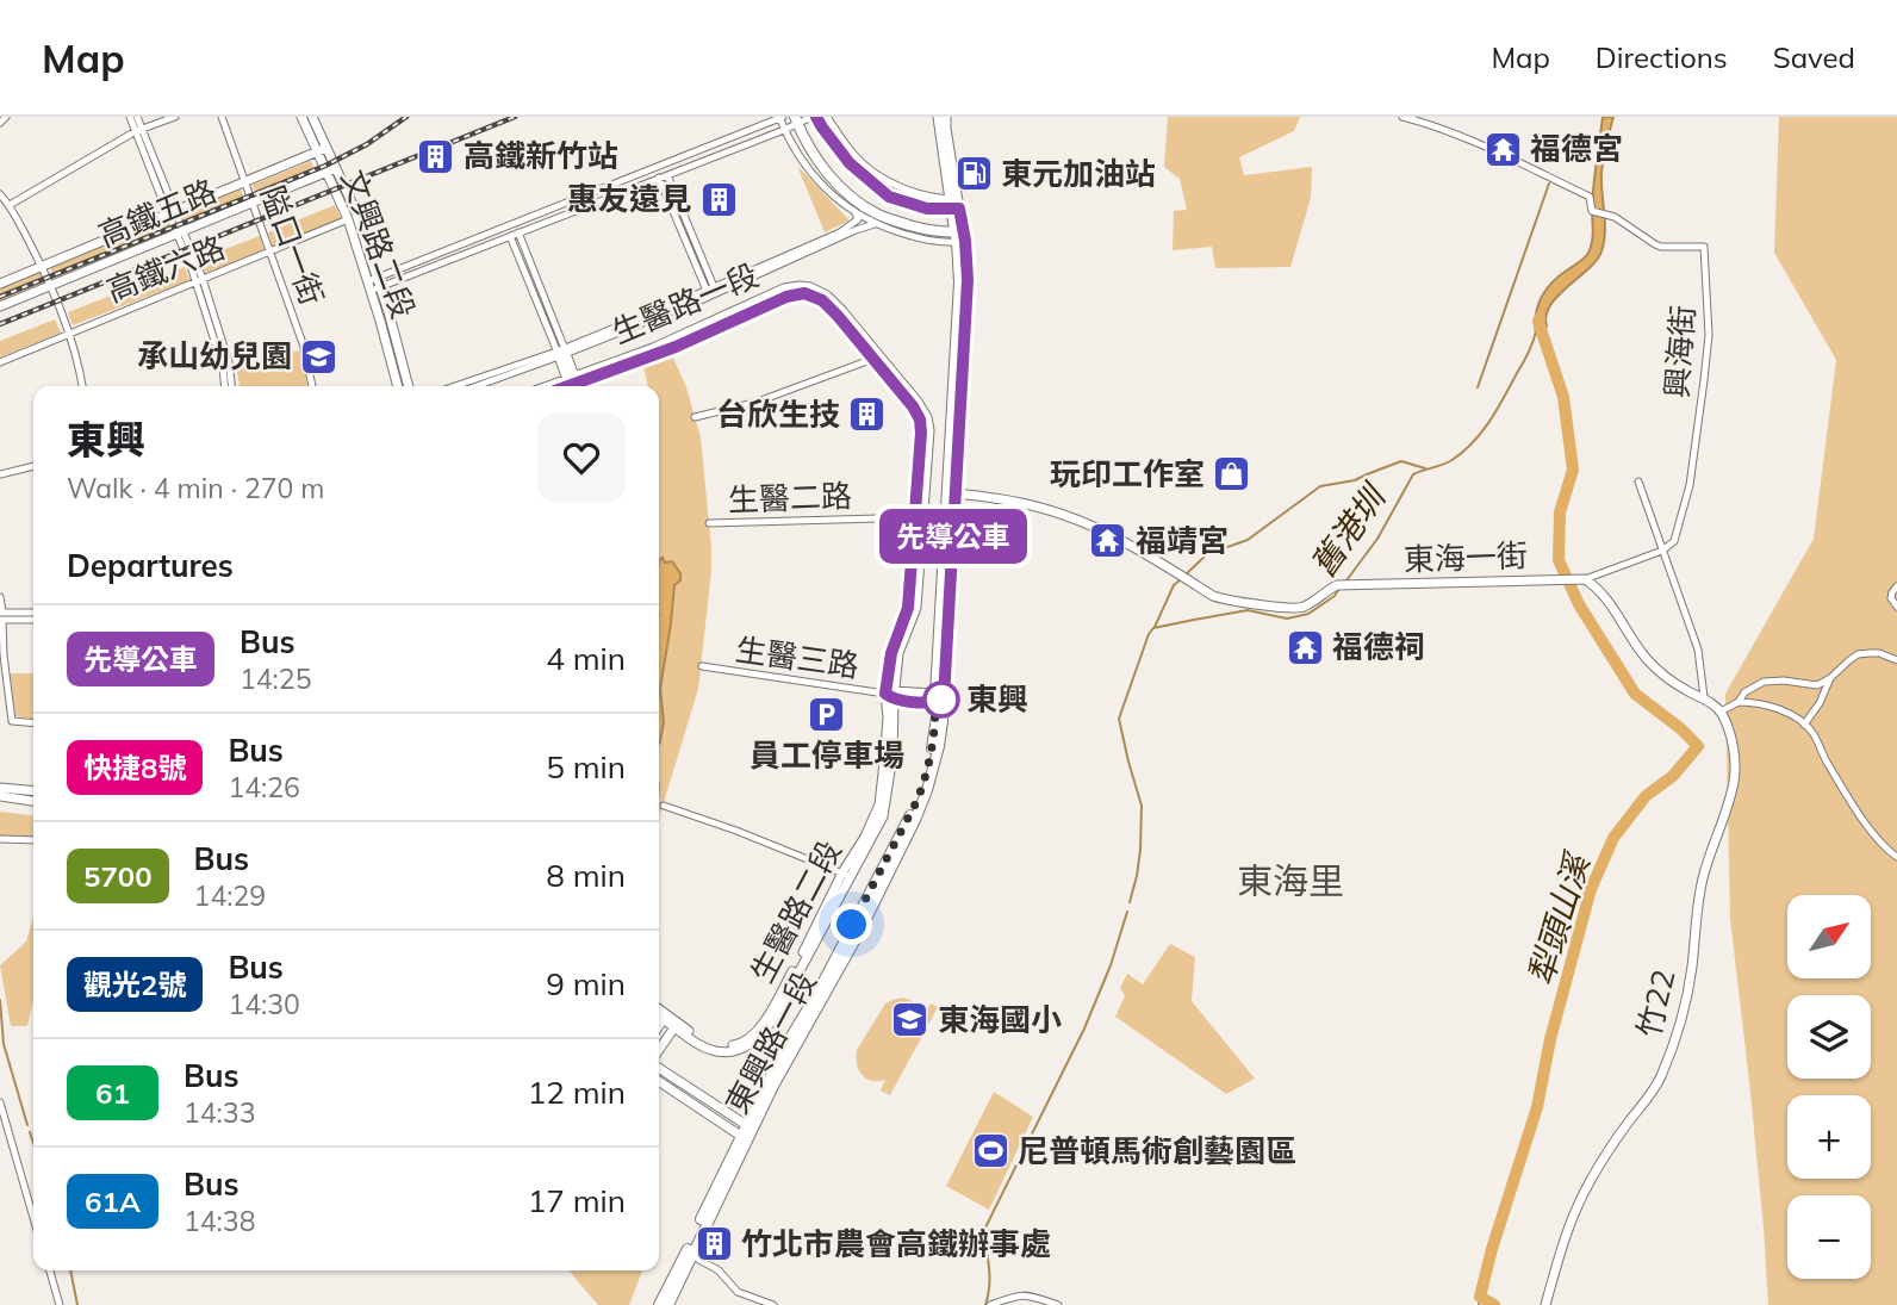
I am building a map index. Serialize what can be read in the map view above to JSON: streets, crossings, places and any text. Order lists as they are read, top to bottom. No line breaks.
{"streets":{"main road":["東興路一段"],"street":["高鐵五路","文興路二段","隘口一街","高鐵六路","生醫路一段","興海街","生醫二路","東海一街","生醫三路","生醫路二段","竹22"]},"crossings":[["高鐵五路","文興路二段"],["高鐵五路","隘口一街"],["文興路二段","高鐵六路"],["隘口一街","高鐵六路"],["生醫路一段","生醫二路"],["生醫路一段","生醫三路"],["生醫路一段","生醫路二段"],["東海一街","東興路一段"],["生醫三路","生醫路二段"]],"districts":["東海里"],"water":["舊港圳","犁頭山溪"],"places":{"temple":["福德宮","福靖宮","福德祠"],"building":["高鐵新竹站","惠友遠見","台欣生技","竹北市農會高鐵辦事處"],"fuel station":["東元加油站"],"school or university":["承山幼兒園","東海國小"],"shop":["玩印工作室"],"other":["東興"],"parking":["員工停車場"],"sports":["尼普頓馬術創藝園區"]},"lines":["bus line 先導公車"],"north":"top right","page":{"header":"Map","nav":["Map","Directions","Saved"],"on_map":"先導公車","heading":[["東興","Walk · 4 min · 270 m"],"Departures"],"list":[{"mark":"先導公車","name":"Bus","note":"14:25","value":"4 min"},{"mark":"快捷8號","name":"Bus","note":"14:26","value":"5 min"},{"mark":"5700","name":"Bus","note":"14:29","value":"8 min"},{"mark":"觀光2號","name":"Bus","note":"14:30","value":"9 min"},{"mark":"61","name":"Bus","note":"14:33","value":"12 min"},{"mark":"61A","name":"Bus","note":"14:38","value":"17 min"}],"map_buttons":["+","−"]}}
